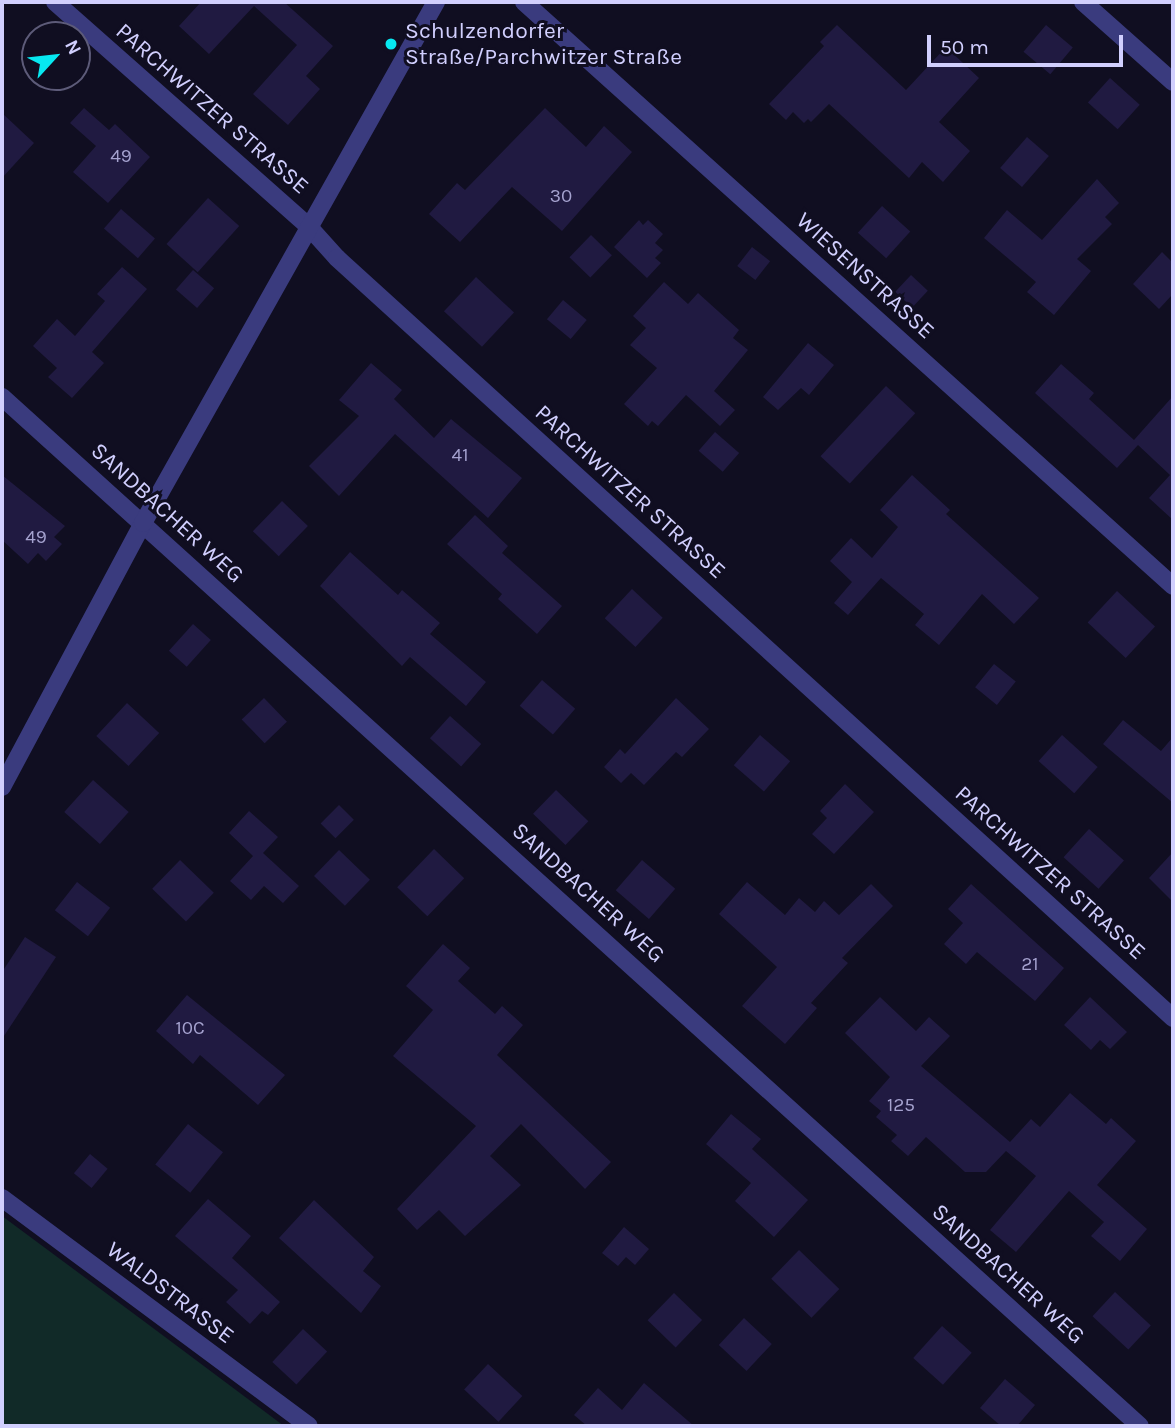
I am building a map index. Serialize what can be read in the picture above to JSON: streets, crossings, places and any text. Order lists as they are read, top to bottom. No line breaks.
{"streets":{"street":["PARCHWITZER STRASSE","WIESENSTRASSE","SANDBACHER WEG","WALDSTRASSE"]},"places":["Schulzendorfer Straße/Parchwitzer Straße"],"house_numbers":["49","30","41","49","21","10C","125"],"scale_bar":"50 m","north":"top right"}
